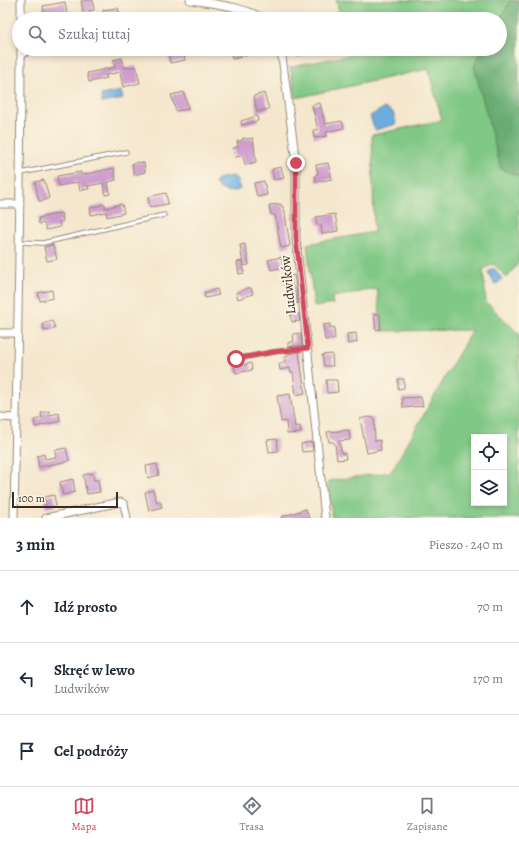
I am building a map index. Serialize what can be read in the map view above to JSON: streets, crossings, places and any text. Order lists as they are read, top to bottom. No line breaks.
{"streets":{"street":["Ludwików"]},"scale_bar":"100 m","page":{"search":"Szukaj tutaj","scale":"100 m","heading":["3 min","Pieszo · 240 m"],"list":[["Idź prosto","70 m"],["Skręć w lewo","Ludwików","170 m"],"Cel podróży"],"nav":["Mapa","Trasa","Zapisane"]}}
